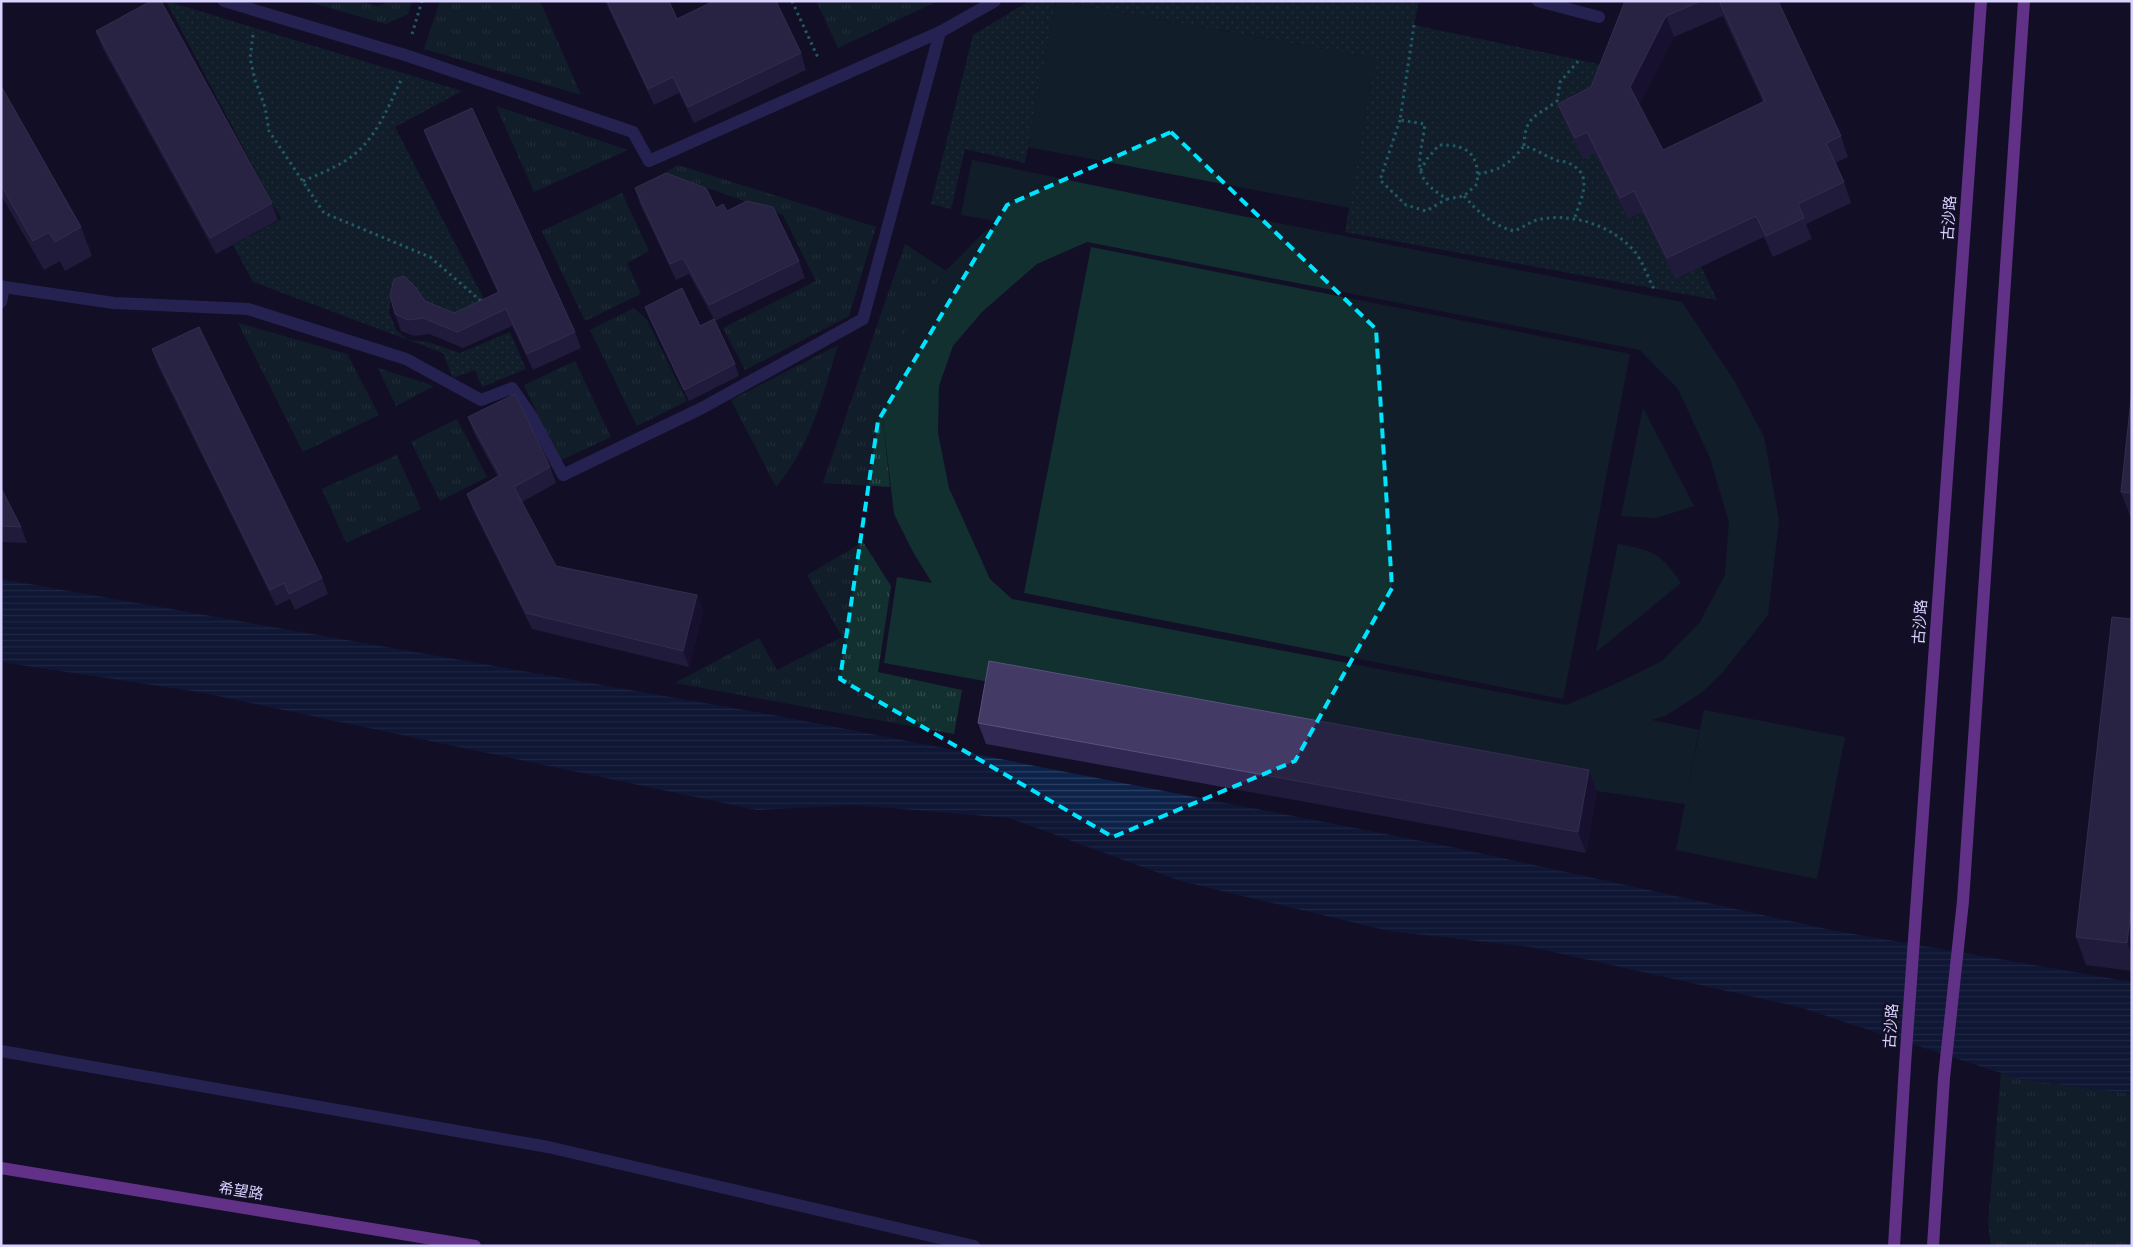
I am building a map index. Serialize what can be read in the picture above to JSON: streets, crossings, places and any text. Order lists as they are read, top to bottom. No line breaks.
{"streets":{"main road":["古沙路","希望路"]}}
